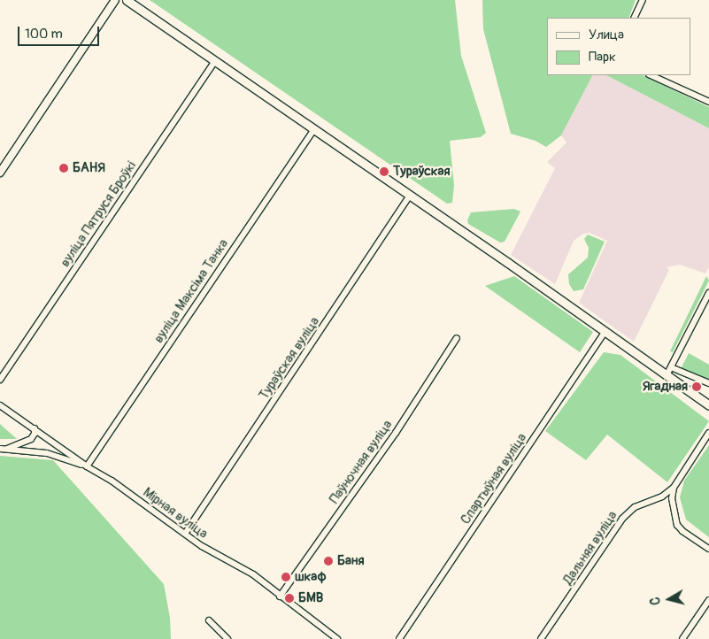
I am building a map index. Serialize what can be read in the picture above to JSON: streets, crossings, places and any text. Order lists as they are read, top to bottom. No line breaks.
{"streets":{"street":["вуліца Пятруся Броўкі","вуліца Максіма Танка","Тураўская вуліца","Паўночная вуліца","Спартыўная вуліца","Мірная вуліца","Дальняя вуліца"]},"crossings":[["вуліца Максіма Танка","Мірная вуліца"],["Тураўская вуліца","Мірная вуліца"],["Паўночная вуліца","Мірная вуліца"]],"places":["БАНЯ","Тураўская","Ягадная","Баня","шкаф","БМВ"],"legend":["Улица","Парк"],"scale_bar":"100 m","north":"left"}
